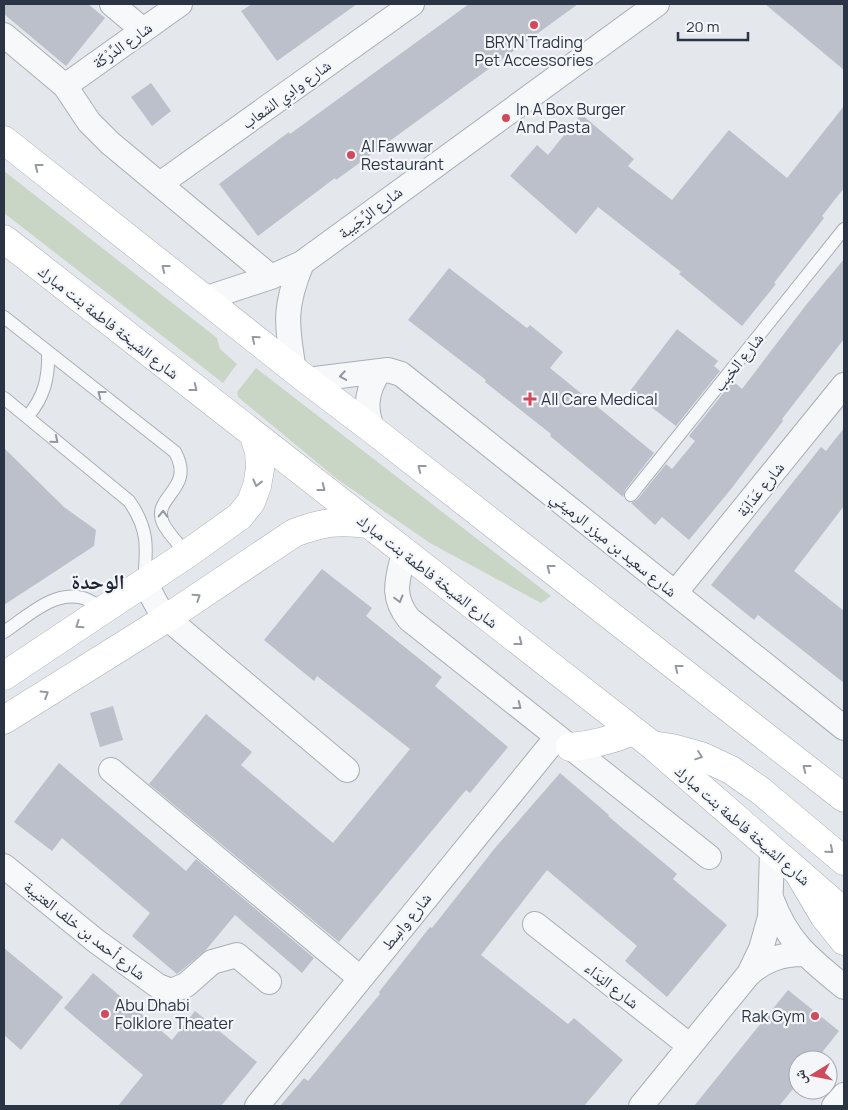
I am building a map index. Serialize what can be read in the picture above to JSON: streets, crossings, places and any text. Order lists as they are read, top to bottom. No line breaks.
{"streets":{"main road":["شارع الشيخة فاطمة بنت مبارك"],"street":["شارع الدِّرْكَة","شارع وادِي الشعاب","شارع الرِّجَيبة","شارع عَدَابَة","شارع سعيد بن ميزر الرميثي","شارع واسِط","شارع أحمد بن خلف العتيبة","شارع النِدَاء"],"lane":["شارع الخبب"]},"crossings":[["شارع عَدَابَة","شارع سعيد بن ميزر الرميثي"]],"districts":["الوحدة"],"places":{"other":["BRYN Trading Pet Accessories","In A Box Burger And Pasta","Al Fawwar Restaurant","Abu Dhabi Folklore Theater","Rak Gym"],"health":["All Care Medical"]},"scale_bar":"20 m","north":"left"}
